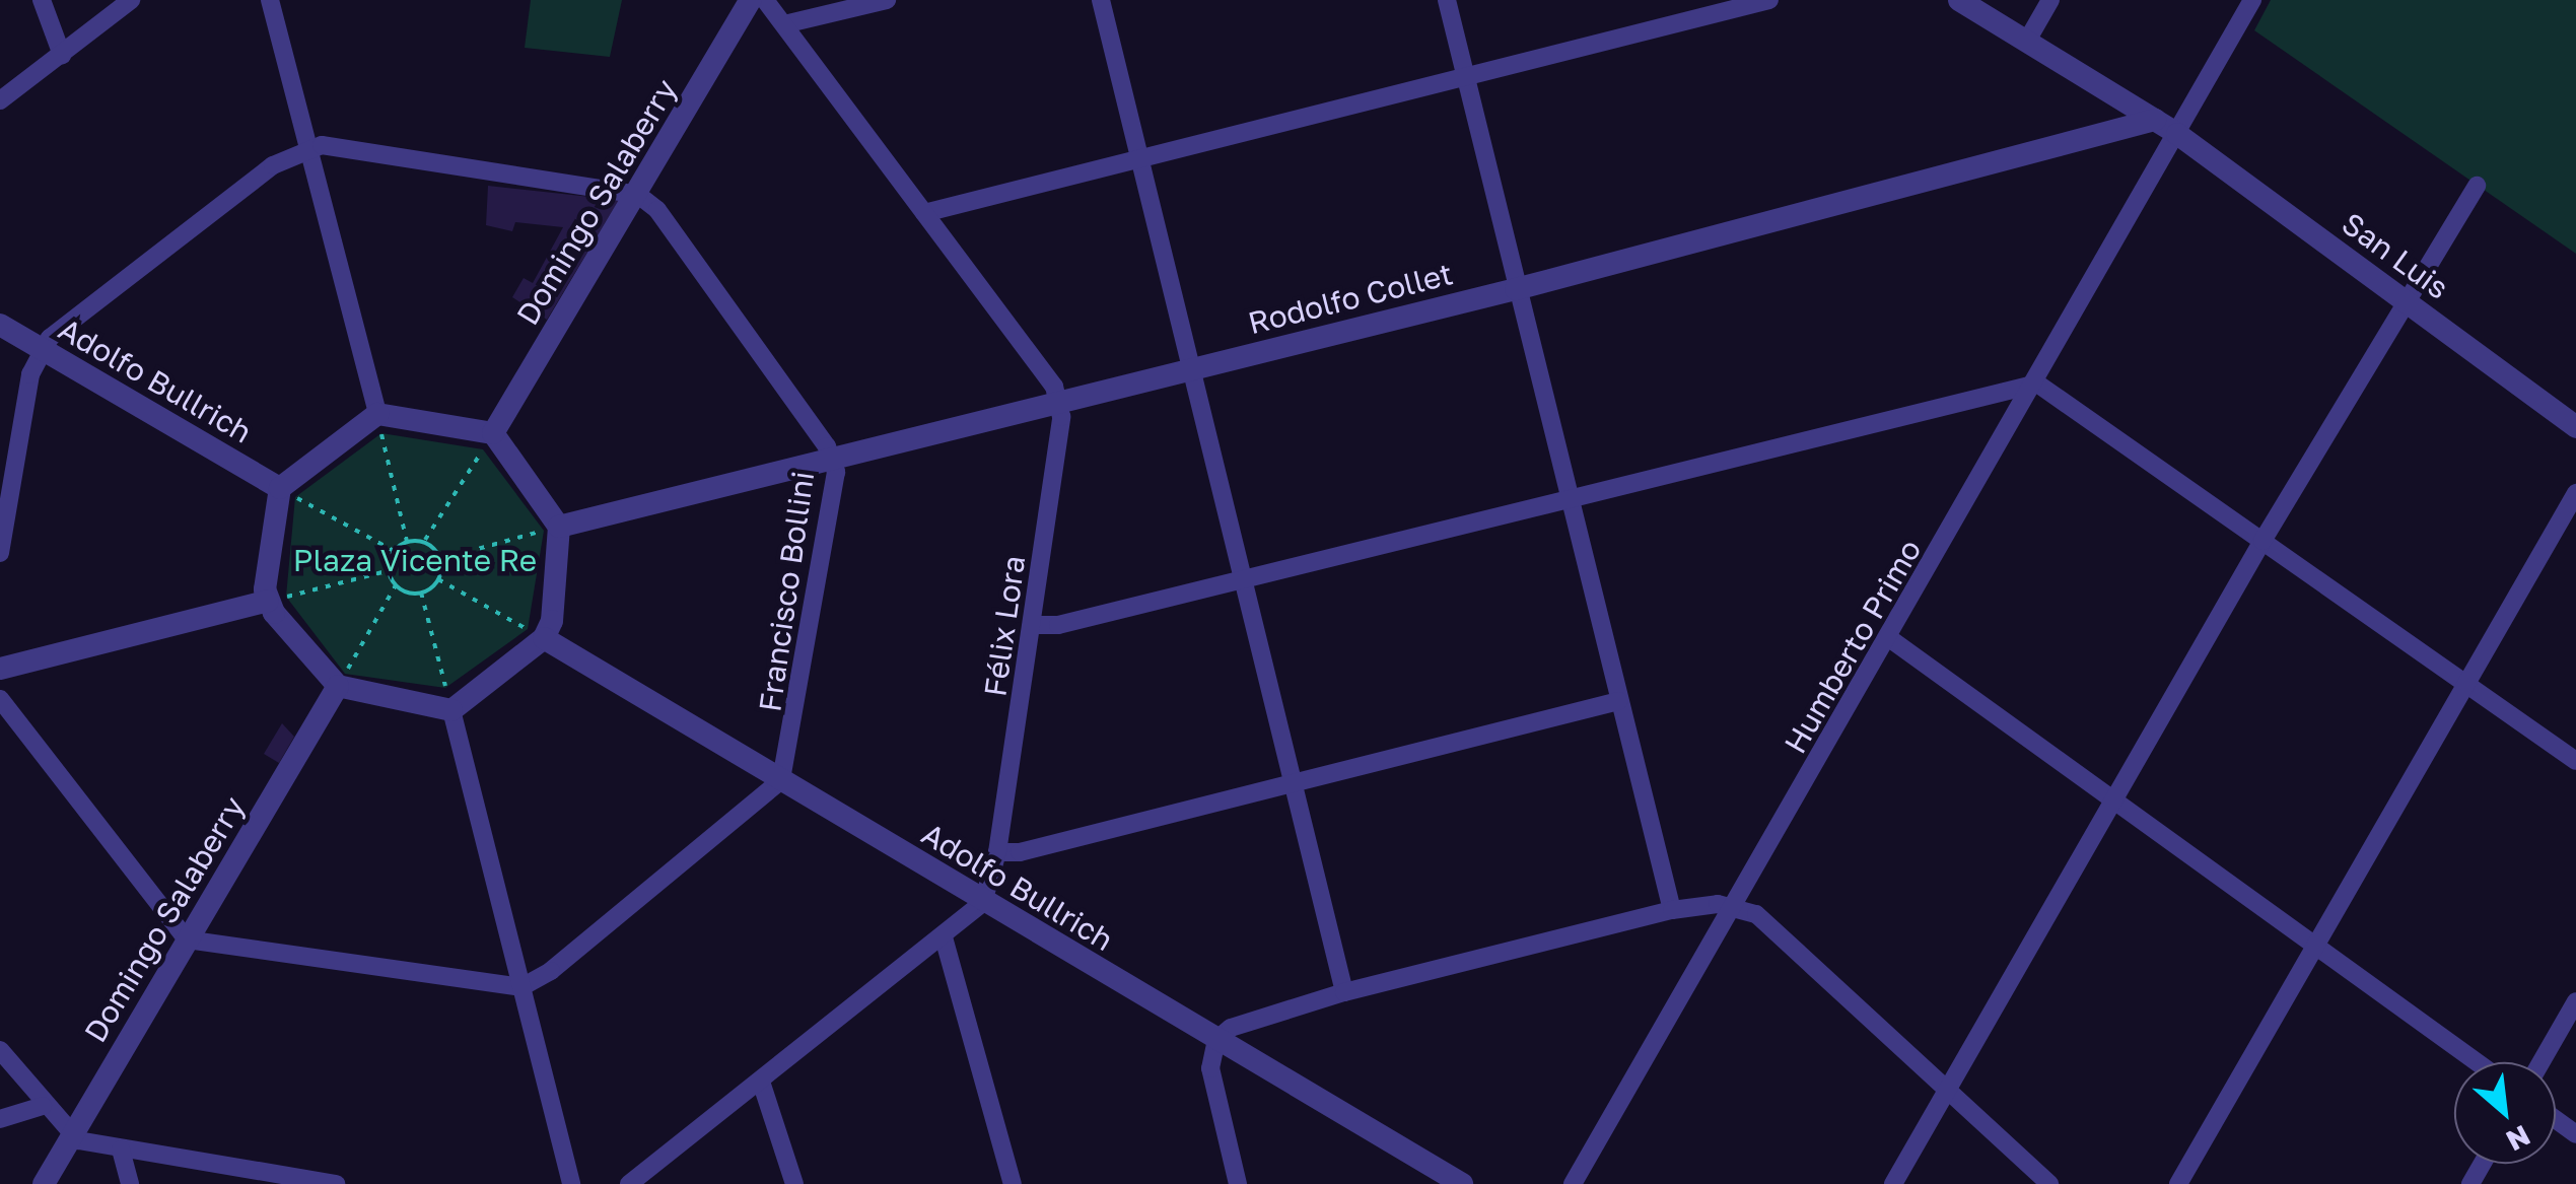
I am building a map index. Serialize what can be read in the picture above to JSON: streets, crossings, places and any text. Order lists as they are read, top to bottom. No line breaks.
{"streets":{"street":["Domingo Salaberry","San Luis","Rodolfo Collet","Adolfo Bullrich","Francisco Bollini","Félix Lora","Humberto Primo"]},"crossings":[["Domingo Salaberry","Francisco Bollini"],["San Luis","Rodolfo Collet"],["San Luis","Humberto Primo"],["Rodolfo Collet","Francisco Bollini"],["Rodolfo Collet","Félix Lora"],["Adolfo Bullrich","Francisco Bollini"],["Adolfo Bullrich","Félix Lora"]],"parks":["Plaza Vicente Re"],"north":"bottom right"}
